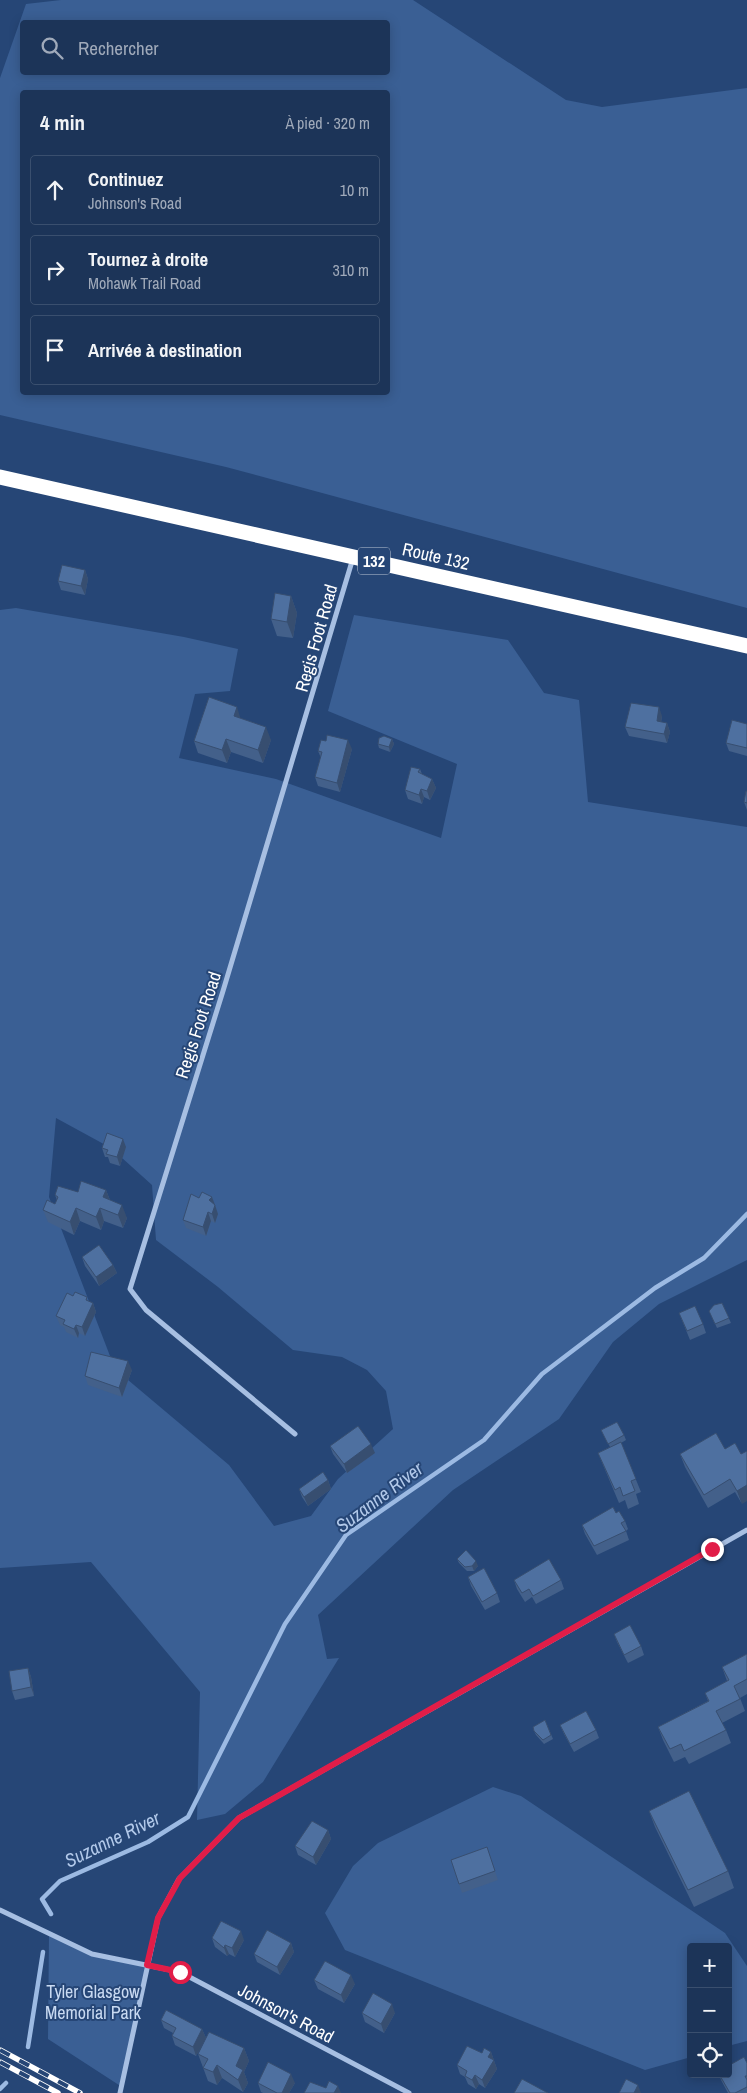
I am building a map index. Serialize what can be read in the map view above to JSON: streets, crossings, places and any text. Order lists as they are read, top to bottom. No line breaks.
{"streets":{"highway":["Route 132","132"],"street":["Regis Foot Road","Johnson's Road"]},"crossings":[["Route 132","Regis Foot Road"]],"water":["Suzanne River"],"parks":["Tyler Glasgow Memorial Park"],"page":{"search":"Rechercher","heading":["4 min","À pied · 320 m"],"list":[["Continuez","Johnson's Road","10 m"],["Tournez à droite","Mohawk Trail Road","310 m"],"Arrivée à destination"],"map_buttons":["+","−"]}}
